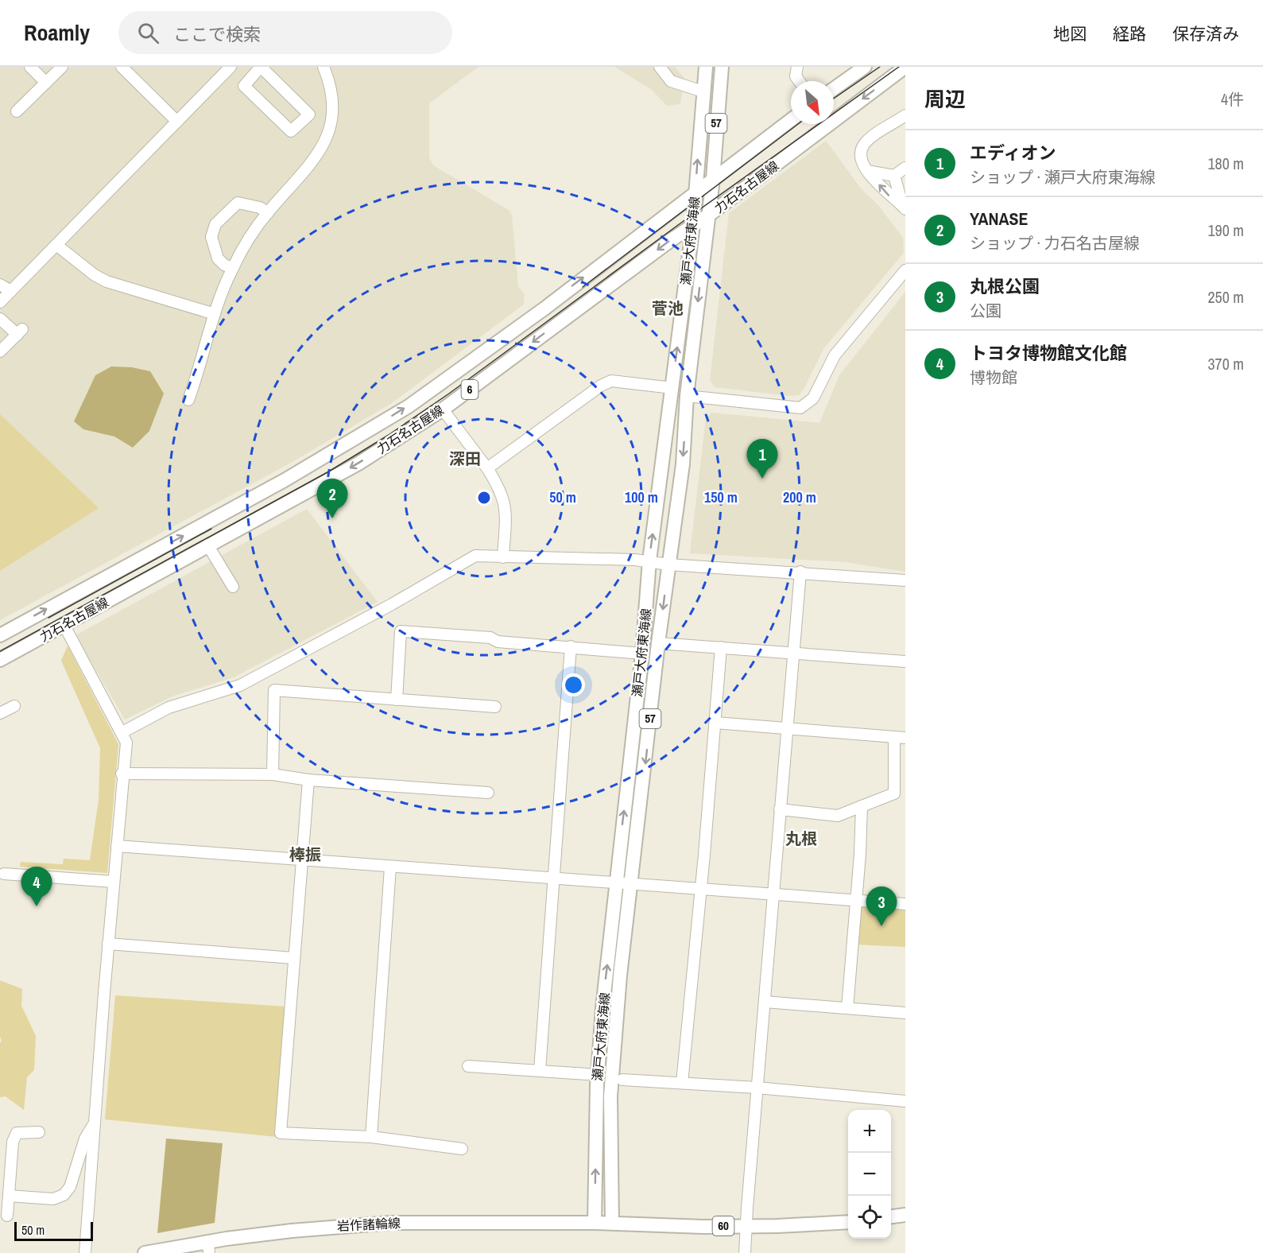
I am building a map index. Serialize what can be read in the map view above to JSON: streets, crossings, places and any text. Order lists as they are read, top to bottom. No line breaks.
{"streets":{"main road":["57","力石名古屋線","瀬戸大府東海線","6","岩作諸輪線","60"]},"crossings":[["力石名古屋線","瀬戸大府東海線"],["瀬戸大府東海線","岩作諸輪線"],["瀬戸大府東海線","60"],["岩作諸輪線","60"]],"districts":["菅池","深田","丸根","棒振"],"scale_bar":"50 m","north":"bottom right","page":{"header":"Roamly","search":"ここで検索","nav":["地図","経路","保存済み"],"heading":["周辺","4件"],"list":[{"mark":"1","name":"エディオン","note":"ショップ · 瀬戸大府東海線","value":"180 m"},{"mark":"2","name":"YANASE","note":"ショップ · 力石名古屋線","value":"190 m"},{"mark":"3","name":"丸根公園","note":"公園","value":"250 m"},{"mark":"4","name":"トヨタ博物館文化館","note":"博物館","value":"370 m"}],"pins":["1","2","4","3"],"map_buttons":["+","−"],"scale":"50 m"},"rings":["50 m","100 m","150 m","200 m"]}
